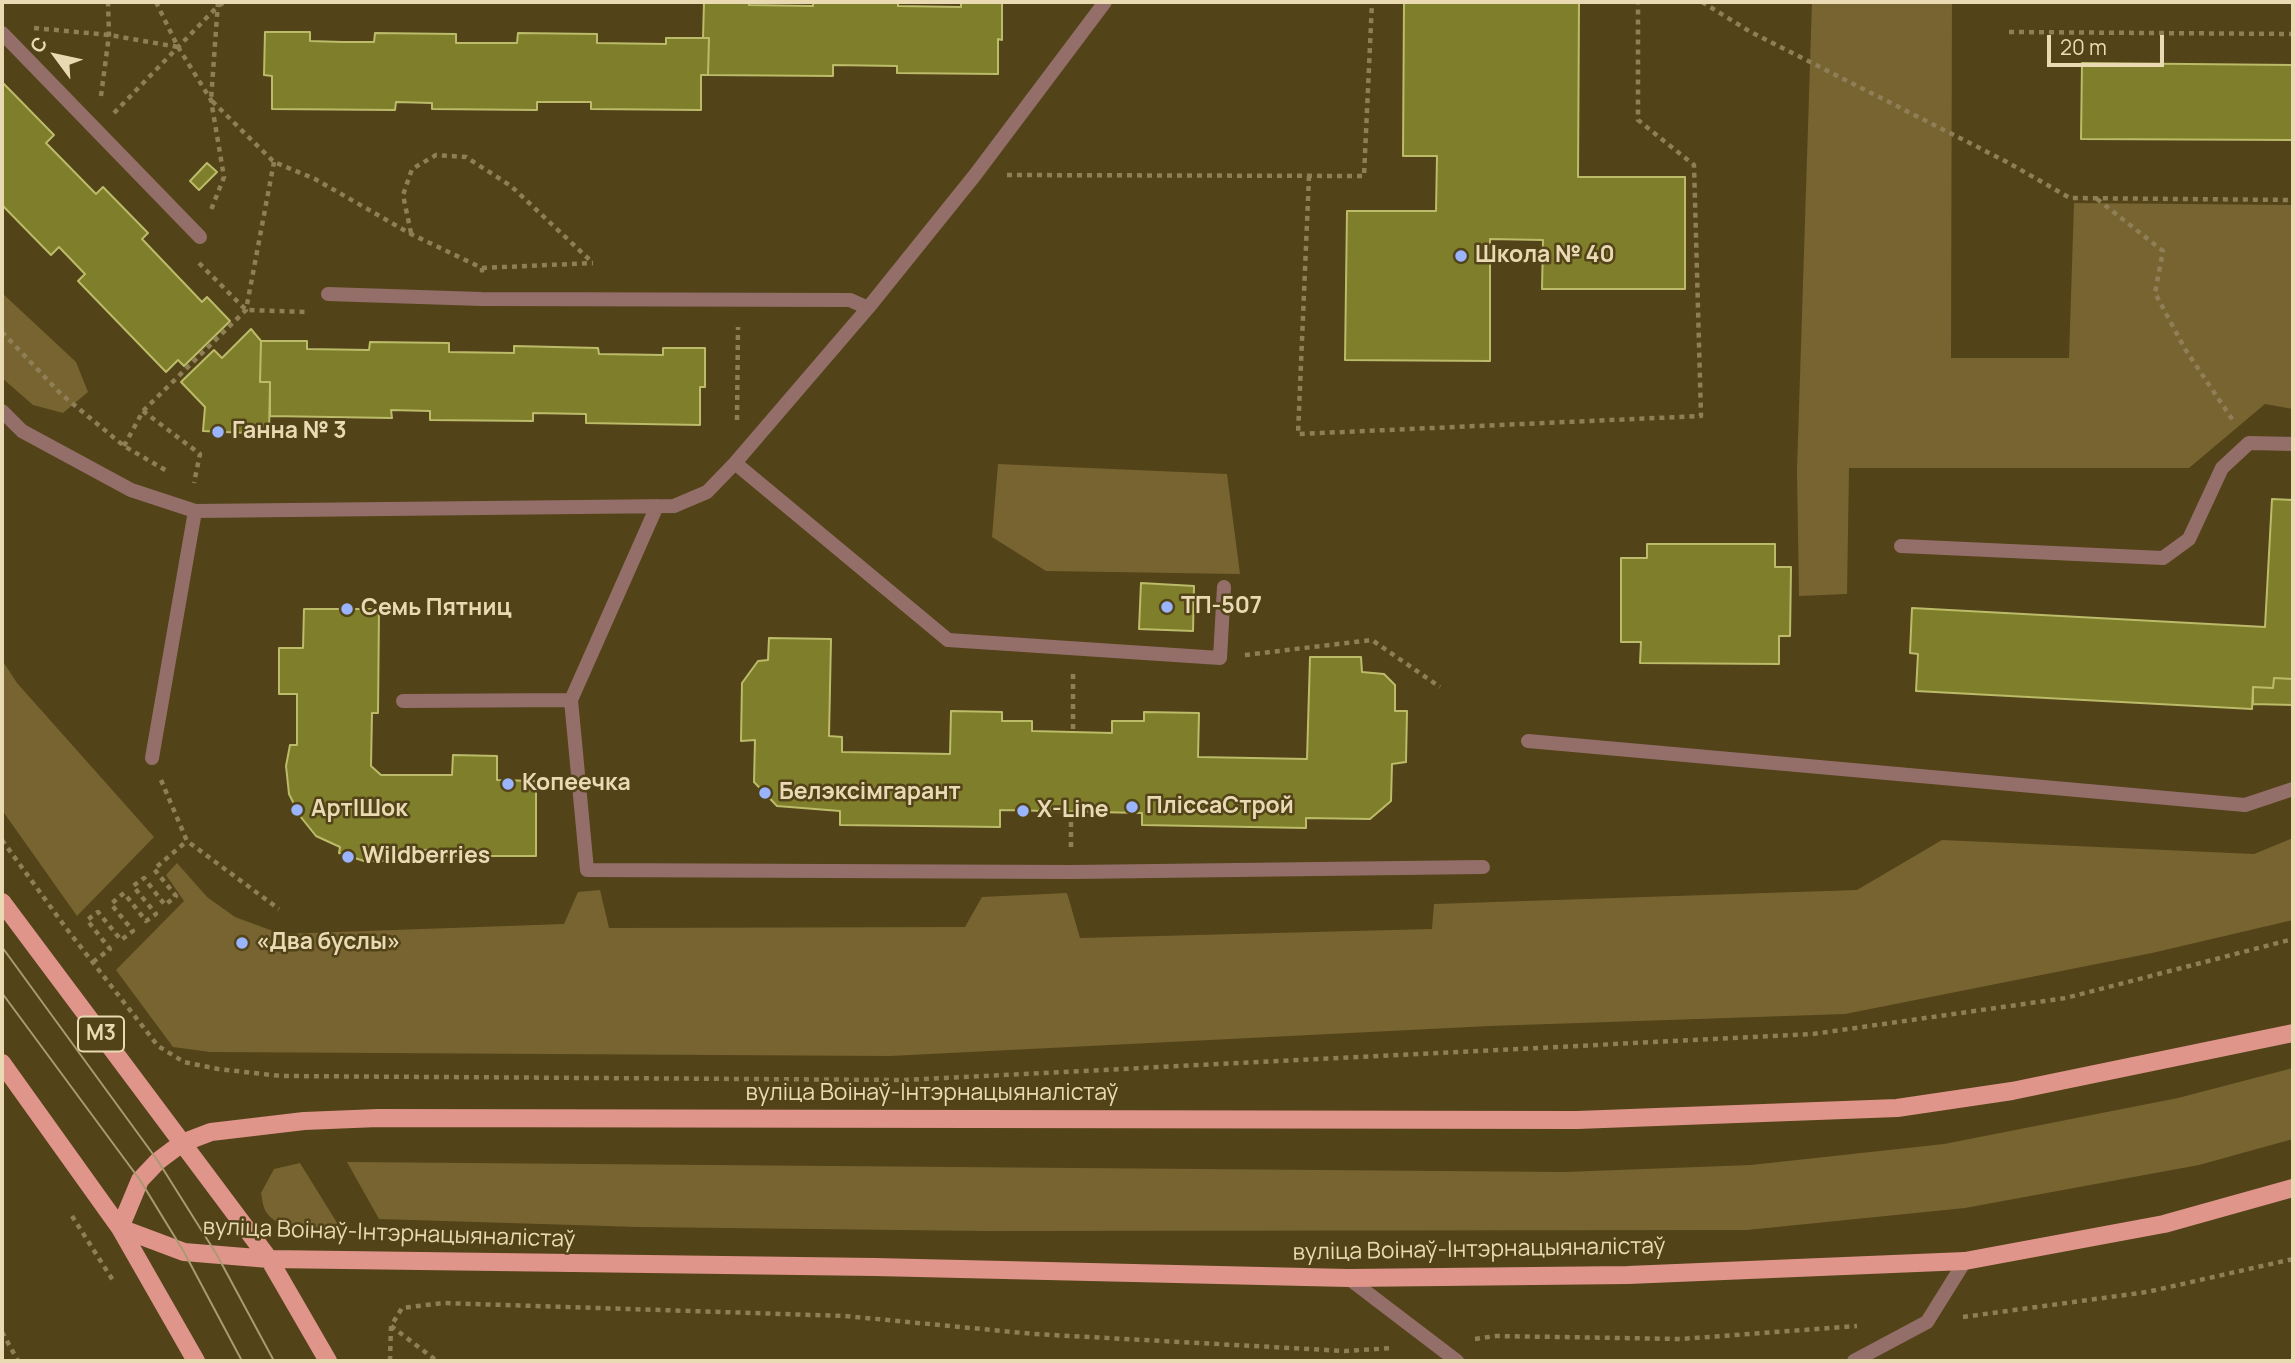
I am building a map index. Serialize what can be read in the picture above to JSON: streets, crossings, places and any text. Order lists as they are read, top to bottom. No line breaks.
{"streets":{"main road":["М3","вуліца Воінаў-Інтэрнацыяналістаў"]},"crossings":[["М3","вуліца Воінаў-Інтэрнацыяналістаў"]],"places":["Школа № 40","Ганна № 3","ТП-507","Семь Пятниц","Копеечка","Белэксімгарант","ПліссаСтрой","АртIШок","X-Line","Wildberries","«Два буслы»"],"scale_bar":"20 m","north":"top left"}
